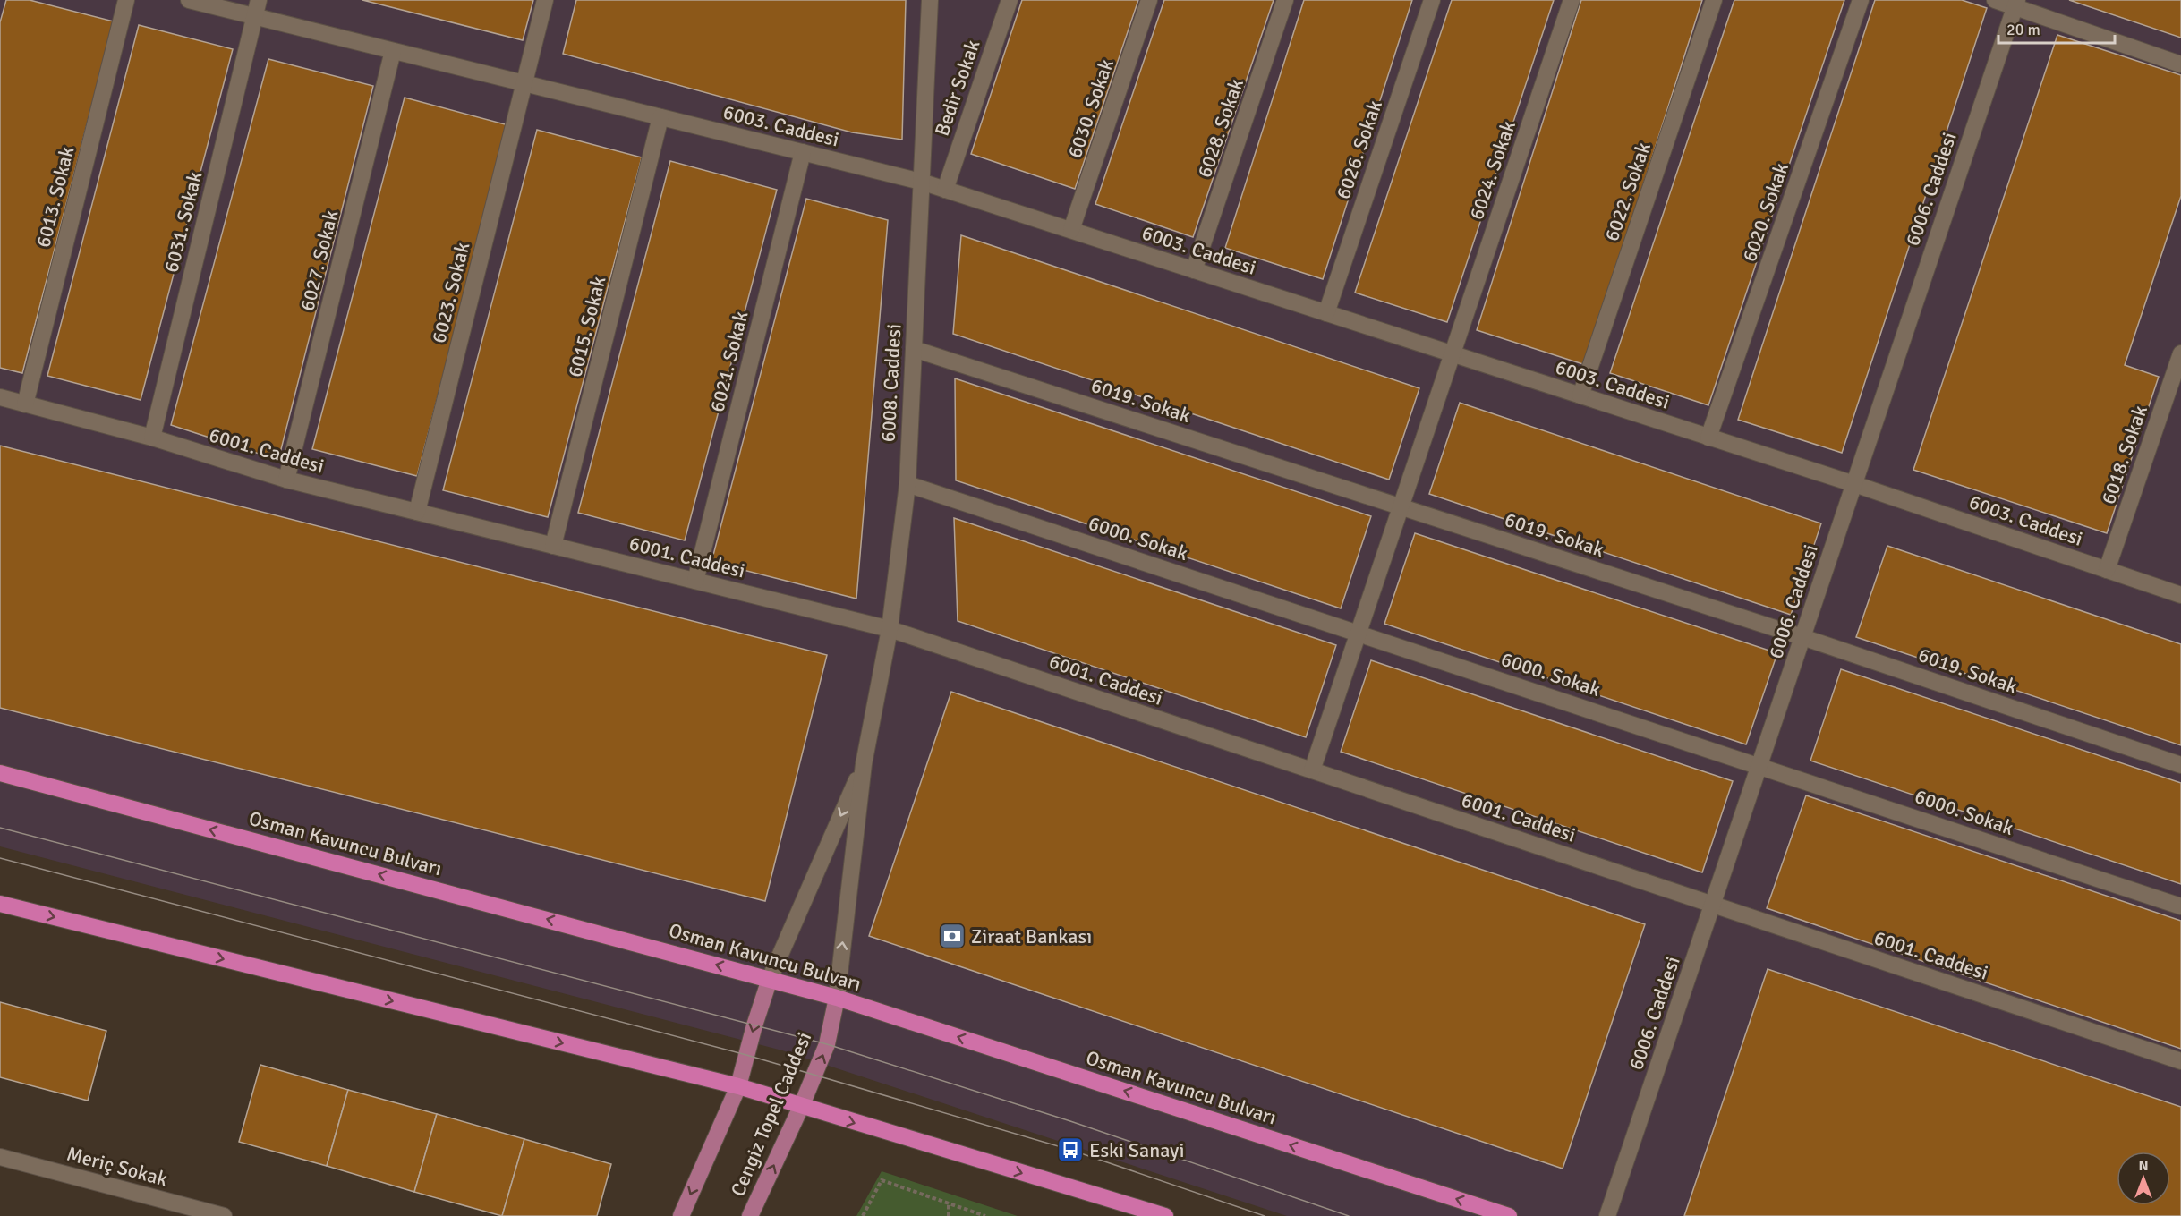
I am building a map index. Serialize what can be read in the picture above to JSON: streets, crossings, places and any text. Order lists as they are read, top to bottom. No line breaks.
{"streets":{"highway":["Osman Kavuncu Bulvarı"],"main road":["Cengiz Topel Caddesi"],"street":["Bedir Sokak","6030. Sokak","6003. Caddesi","6028. Sokak","6026. Sokak","6024. Sokak","6006. Caddesi","6022. Sokak","6013. Sokak","6020. Sokak","6031. Sokak","6027. Sokak","6023. Sokak","6015. Sokak","6021. Sokak","6008. Caddesi","6019. Sokak","6001. Caddesi","6018. Sokak","6000. Sokak","Meriç Sokak"]},"crossings":[["Bedir Sokak","6003. Caddesi"],["6030. Sokak","6003. Caddesi"],["6003. Caddesi","6028. Sokak"],["6003. Caddesi","6026. Sokak"],["6003. Caddesi","6024. Sokak"],["6003. Caddesi","6006. Caddesi"],["6003. Caddesi","6022. Sokak"],["6003. Caddesi","6020. Sokak"],["6003. Caddesi","6031. Sokak"],["6003. Caddesi","6027. Sokak"],["6003. Caddesi","6023. Sokak"],["6003. Caddesi","6015. Sokak"],["6003. Caddesi","6021. Sokak"],["6003. Caddesi","6008. Caddesi"],["6003. Caddesi","6018. Sokak"],["6024. Sokak","6019. Sokak"],["6024. Sokak","6001. Caddesi"],["6024. Sokak","6000. Sokak"],["6006. Caddesi","6019. Sokak"],["6006. Caddesi","6001. Caddesi"],["6006. Caddesi","6000. Sokak"],["6013. Sokak","6001. Caddesi"],["6031. Sokak","6001. Caddesi"],["6027. Sokak","6001. Caddesi"],["6023. Sokak","6001. Caddesi"],["6015. Sokak","6001. Caddesi"],["6021. Sokak","6001. Caddesi"],["6008. Caddesi","6019. Sokak"],["6008. Caddesi","6001. Caddesi"],["6008. Caddesi","6000. Sokak"],["Osman Kavuncu Bulvarı","Cengiz Topel Caddesi"]],"places":{"bank":["Ziraat Bankası"],"bus stop":["Eski Sanayi"]},"scale_bar":"20 m","north":"top"}
